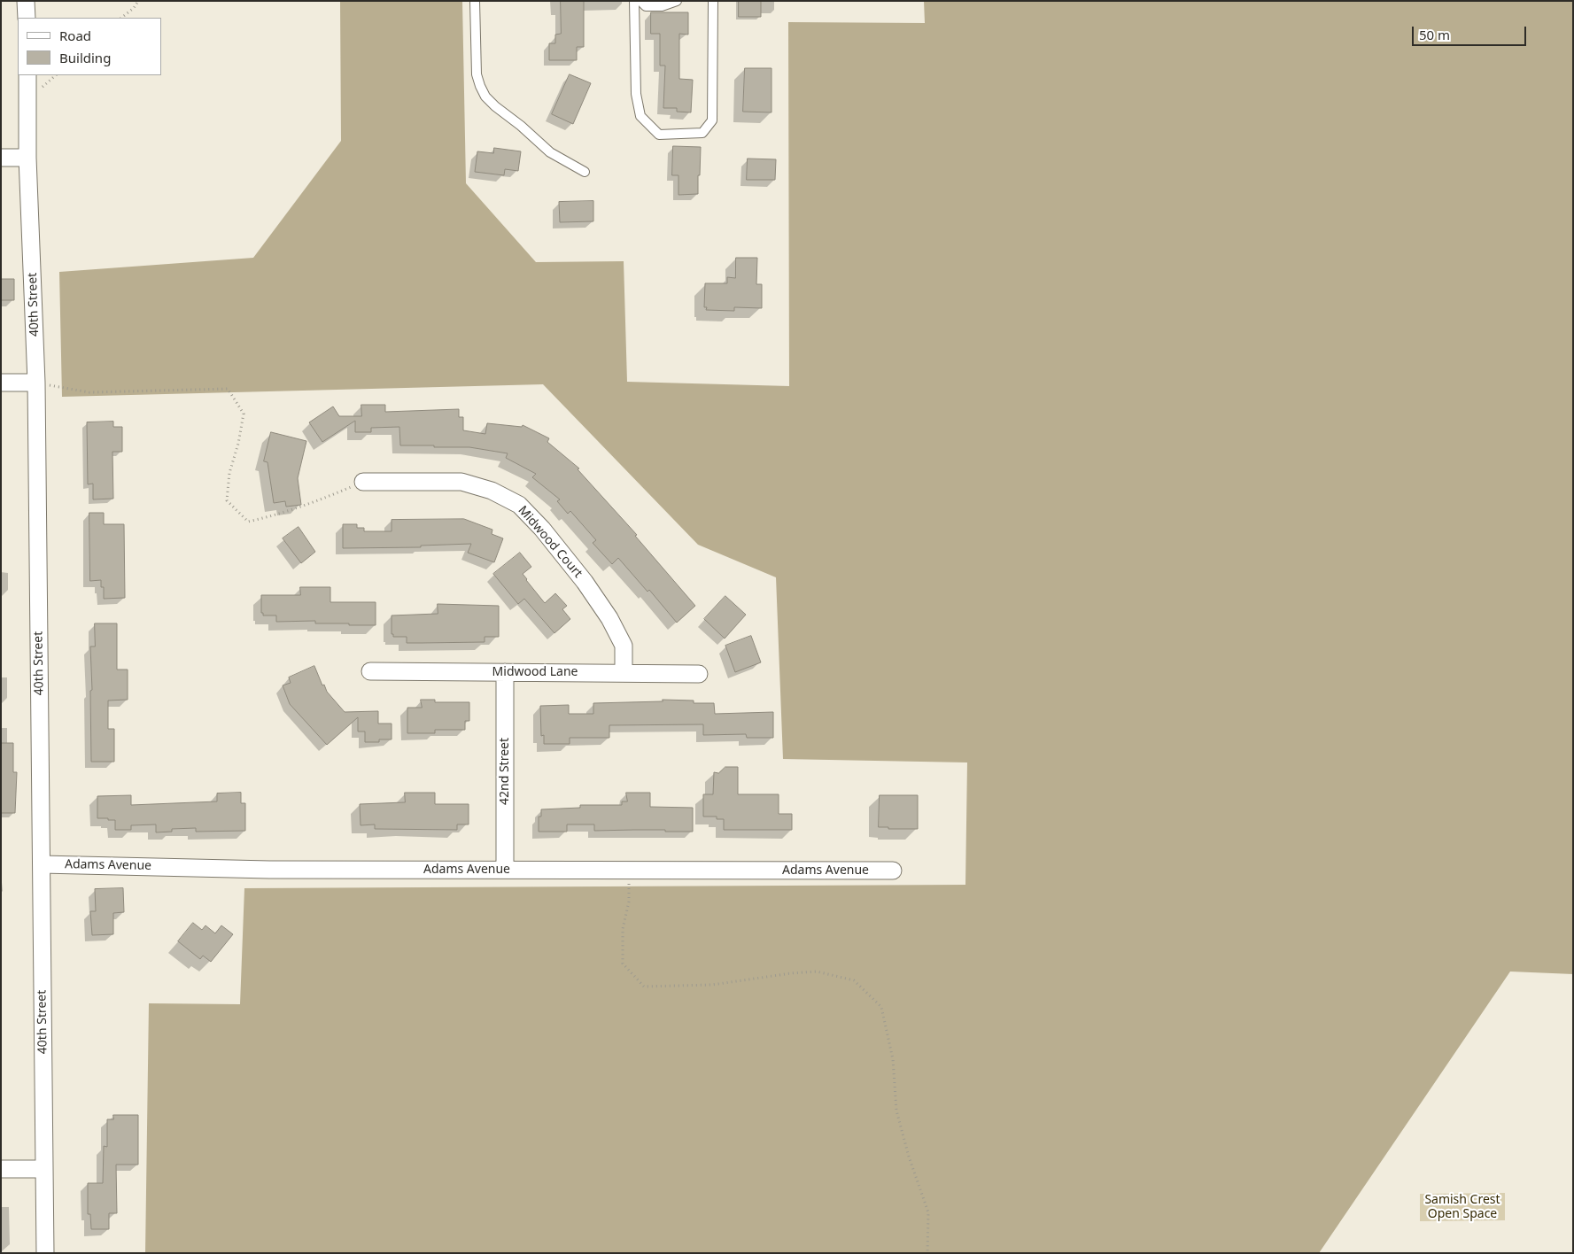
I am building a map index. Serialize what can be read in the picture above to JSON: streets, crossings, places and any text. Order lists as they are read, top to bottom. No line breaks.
{"streets":{"street":["40th Street","Midwood Court","Midwood Lane","42nd Street","Adams Avenue"]},"crossings":[["40th Street","Adams Avenue"],["Midwood Court","Midwood Lane"],["Midwood Lane","42nd Street"],["42nd Street","Adams Avenue"]],"parks":["Samish Crest Open Space"],"legend":["Road","Building"],"scale_bar":"50 m"}
